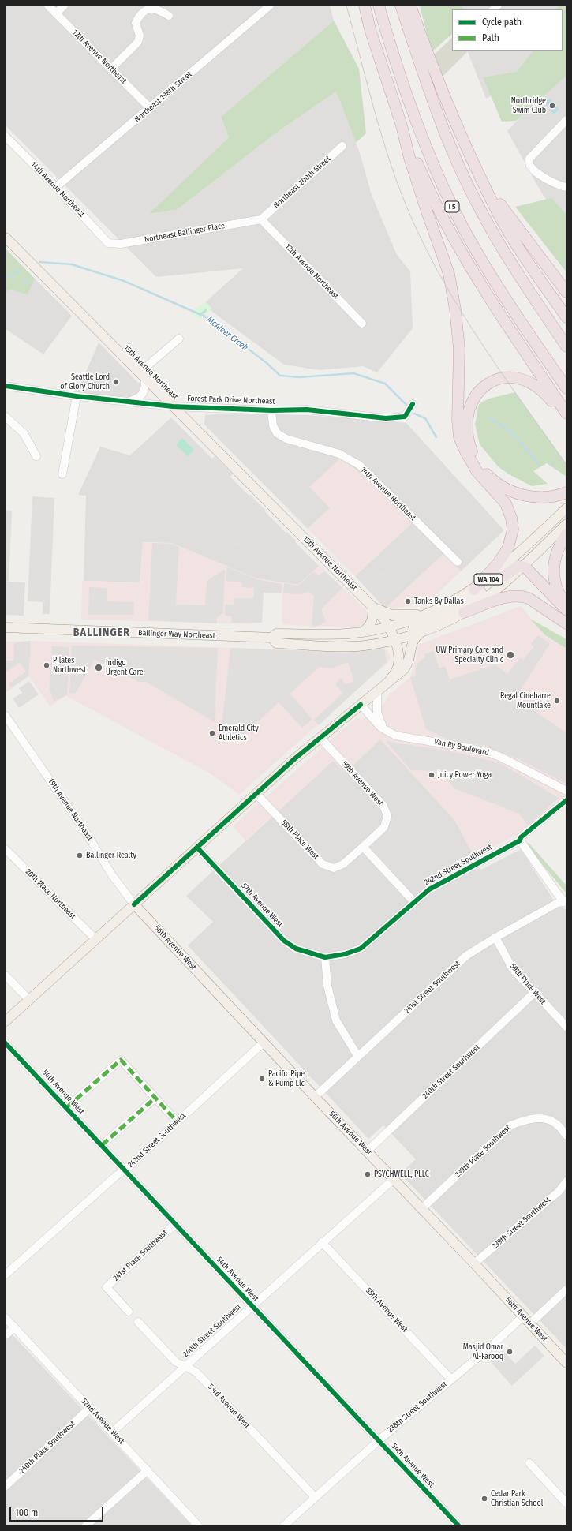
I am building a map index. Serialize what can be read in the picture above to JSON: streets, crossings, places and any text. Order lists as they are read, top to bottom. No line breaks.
{"streets":{"highway":["I 5"],"main road":["15th Avenue Northeast","WA 104","Ballinger Way Northeast","56th Avenue West"],"street":["12th Avenue Northeast","Northeast 198th Street","Northeast 200th Street","14th Avenue Northeast","Northeast Ballinger Place","Forest Park Drive Northeast","Van Ry Boulevard","59th Avenue West","19th Avenue Northeast","58th Place West","242nd Street Southwest","20th Place Northeast","57th Avenue West","59th Place West","241st Street Southwest","240th Street Southwest","54th Avenue West","239th Place Southwest","239th Street Southwest","241st Place Southwest","55th Avenue West","53rd Avenue West","238th Street Southwest","52nd Avenue West","240th Place Southwest"]},"crossings":[["12th Avenue Northeast","Northeast 198th Street"],["12th Avenue Northeast","Northeast 200th Street"],["12th Avenue Northeast","Northeast Ballinger Place"],["Northeast 198th Street","14th Avenue Northeast"],["Northeast 200th Street","Northeast Ballinger Place"],["14th Avenue Northeast","Northeast Ballinger Place"],["14th Avenue Northeast","Forest Park Drive Northeast"],["15th Avenue Northeast","Forest Park Drive Northeast"],["15th Avenue Northeast","WA 104"],["15th Avenue Northeast","Ballinger Way Northeast"],["WA 104","Ballinger Way Northeast"],["59th Avenue West","58th Place West"],["19th Avenue Northeast","56th Avenue West"],["242nd Street Southwest","57th Avenue West"],["242nd Street Southwest","56th Avenue West"],["242nd Street Southwest","54th Avenue West"],["56th Avenue West","241st Street Southwest"],["56th Avenue West","240th Street Southwest"],["56th Avenue West","239th Place Southwest"],["56th Avenue West","239th Street Southwest"],["56th Avenue West","238th Street Southwest"],["59th Place West","241st Street Southwest"],["59th Place West","240th Street Southwest"],["240th Street Southwest","54th Avenue West"],["240th Street Southwest","55th Avenue West"],["240th Street Southwest","53rd Avenue West"],["240th Street Southwest","52nd Avenue West"],["54th Avenue West","241st Place Southwest"],["54th Avenue West","238th Street Southwest"],["55th Avenue West","238th Street Southwest"],["53rd Avenue West","238th Street Southwest"],["52nd Avenue West","240th Place Southwest"]],"districts":["BALLINGER"],"water":["McAleer Creek"],"places":["Northridge Swim Club","Seattle Lord of Glory Church","Tanks By Dallas","UW Primary Care and Specialty Clinic","Pilates Northwest","Indigo Urgent Care","Regal Cinebarre Mountlake","Emerald City Athletics","Juicy Power Yoga","Ballinger Realty","Pacific Pipe & Pump Llc","PSYCHWELL, PLLC","Masjid Omar Al-Farooq","Cedar Park Christian School"],"legend":["Cycle path","Path"],"scale_bar":"100 m"}
